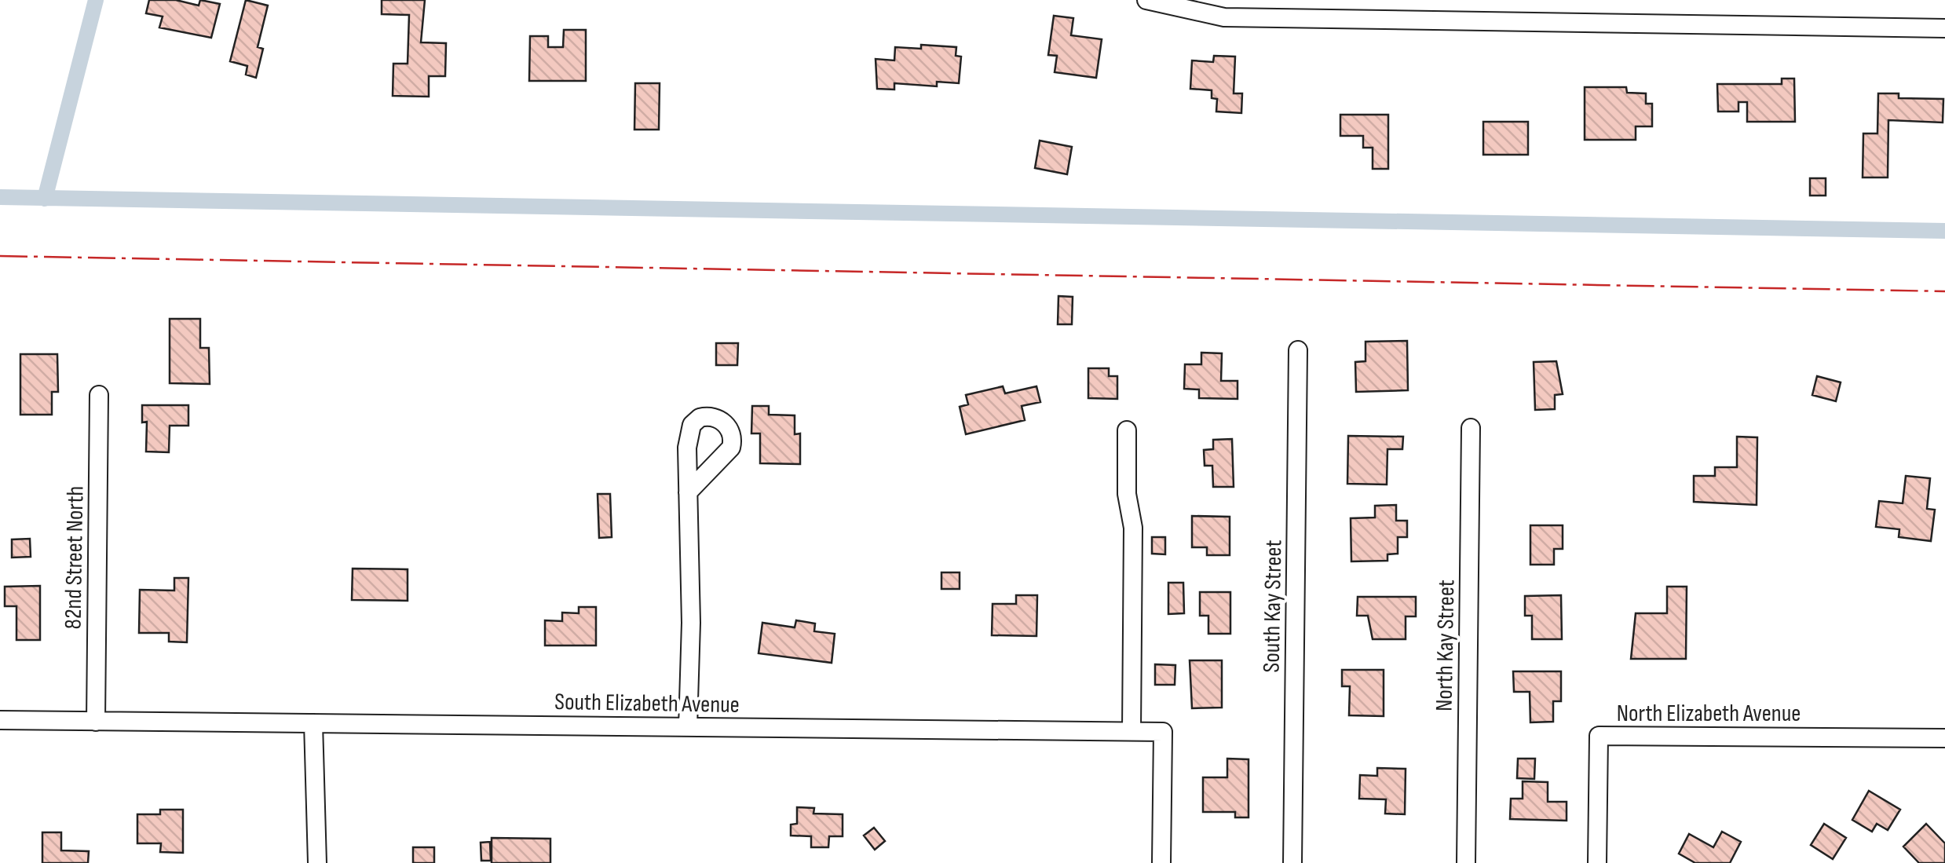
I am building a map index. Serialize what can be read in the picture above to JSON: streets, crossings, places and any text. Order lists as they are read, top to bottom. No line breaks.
{"streets":{"street":["82nd Street North","South Kay Street","North Kay Street","South Elizabeth Avenue","North Elizabeth Avenue"]},"crossings":[["82nd Street North","South Elizabeth Avenue"]]}
